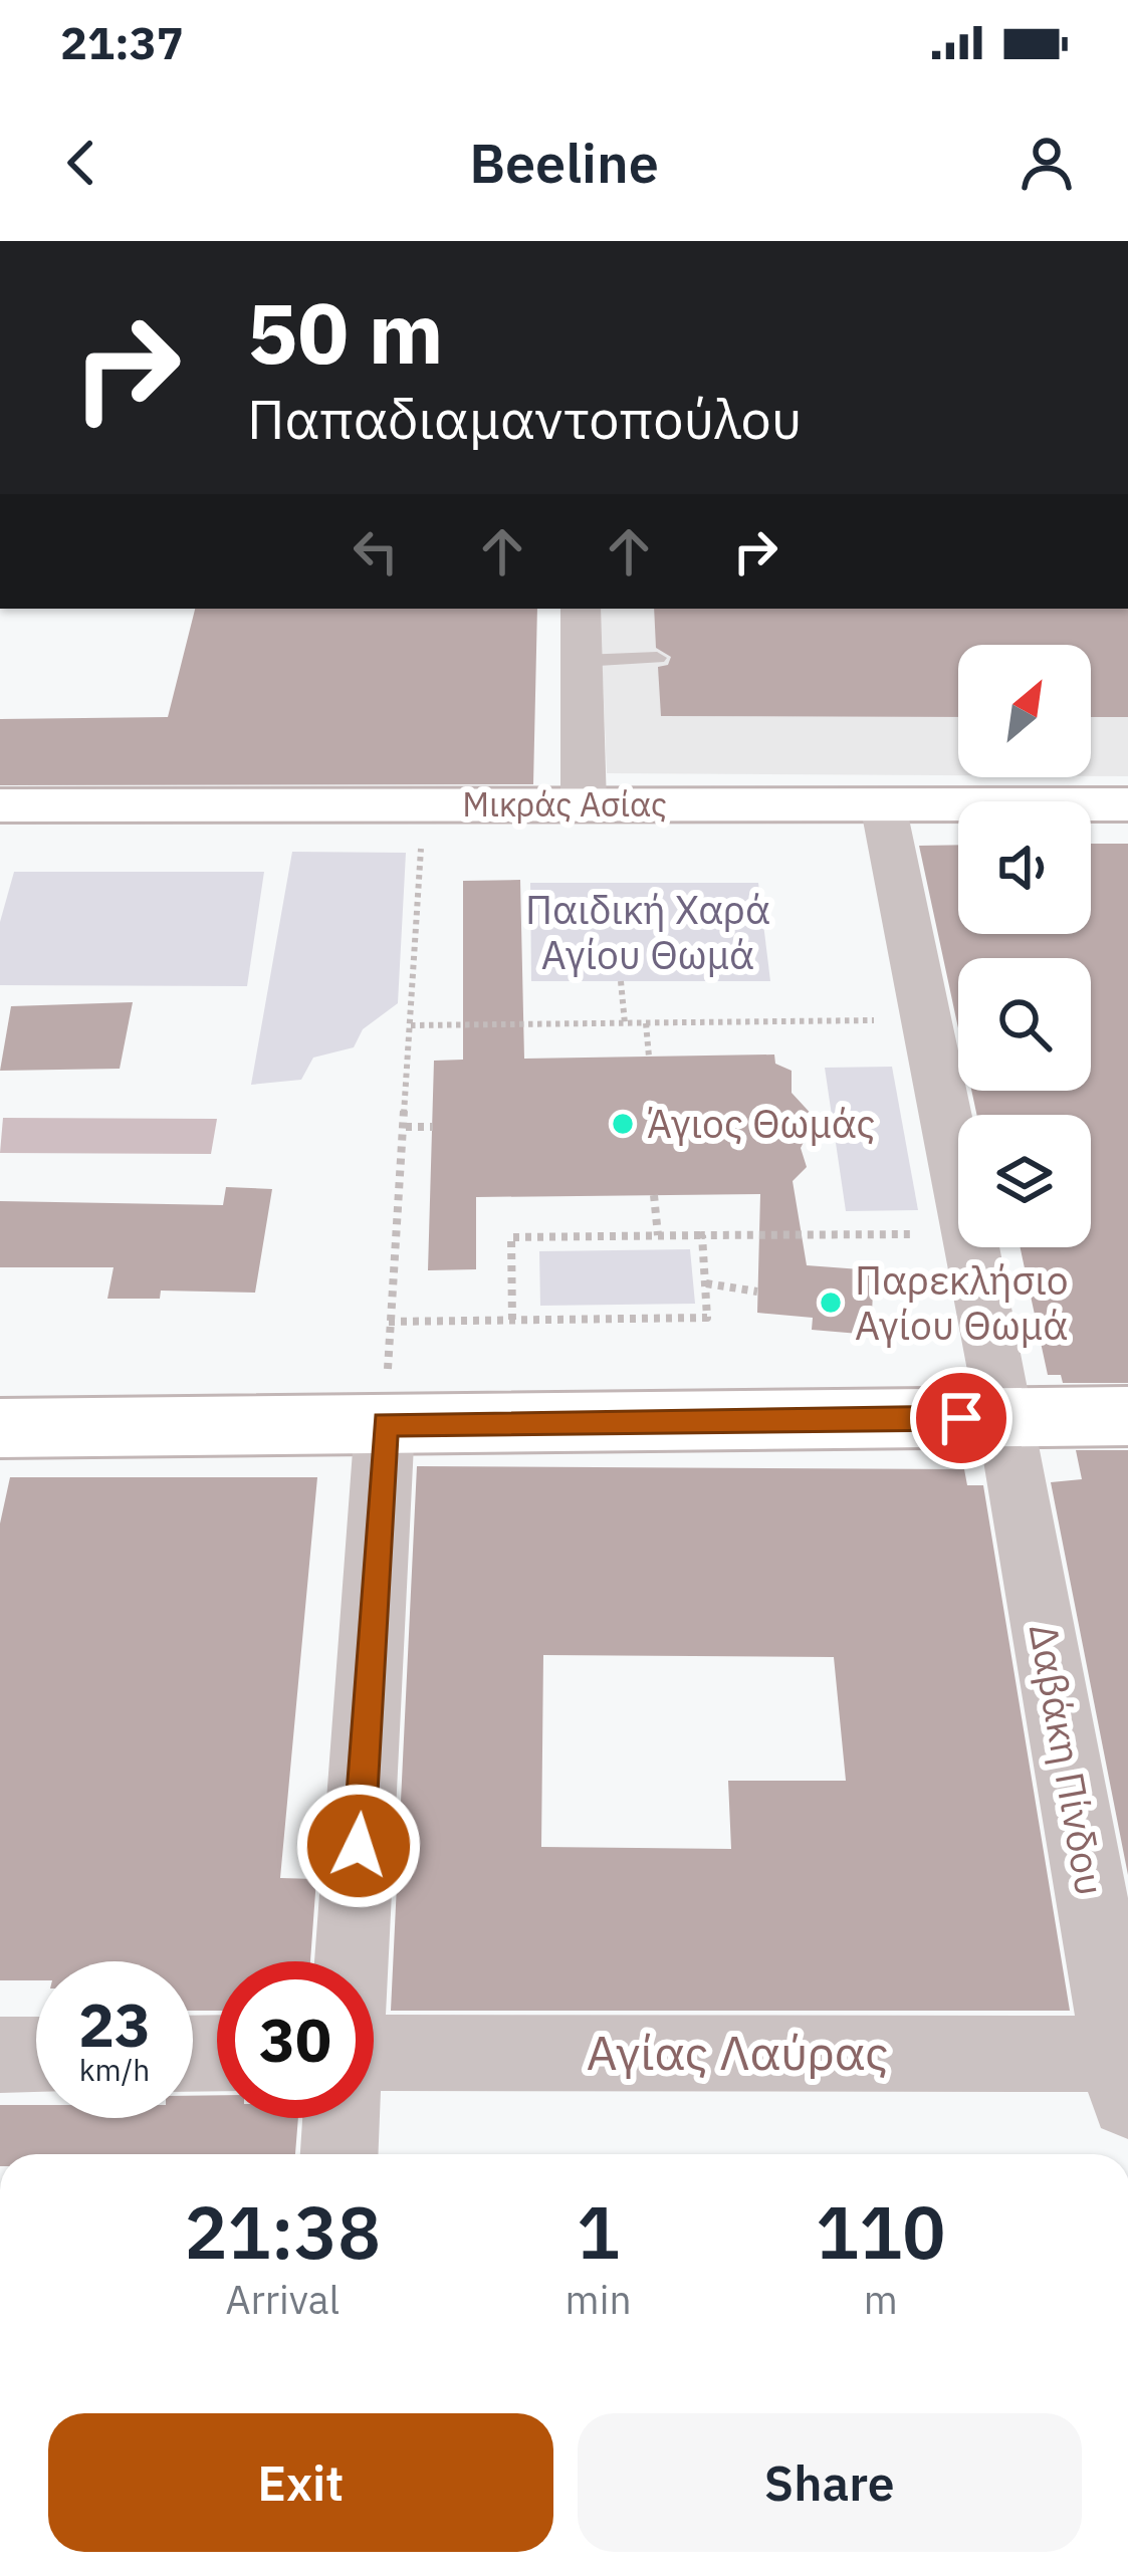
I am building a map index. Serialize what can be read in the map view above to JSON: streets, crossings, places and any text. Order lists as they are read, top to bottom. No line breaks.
{"streets":{"street":["Μικράς Ασίας","Δαβάκη Πίνδου","Αγίας Λαύρας"]},"crossings":[["Μικράς Ασίας","Δαβάκη Πίνδου"],["Δαβάκη Πίνδου","Αγίας Λαύρας"]],"parks":["Παιδική Χαρά Αγίου Θωμά"],"places":["Άγιος Θωμάς","Παρεκλήσιο Αγίου Θωμά"],"north":"top right","page":{"status":"21:37","header":"Beeline","turn":["50 m","Παπαδιαμαντοπούλου"],"speed":"23 km/h","limit":"30","eta":["21:38","Arrival","1","min","110","m"],"buttons":["Exit","Share"]}}
